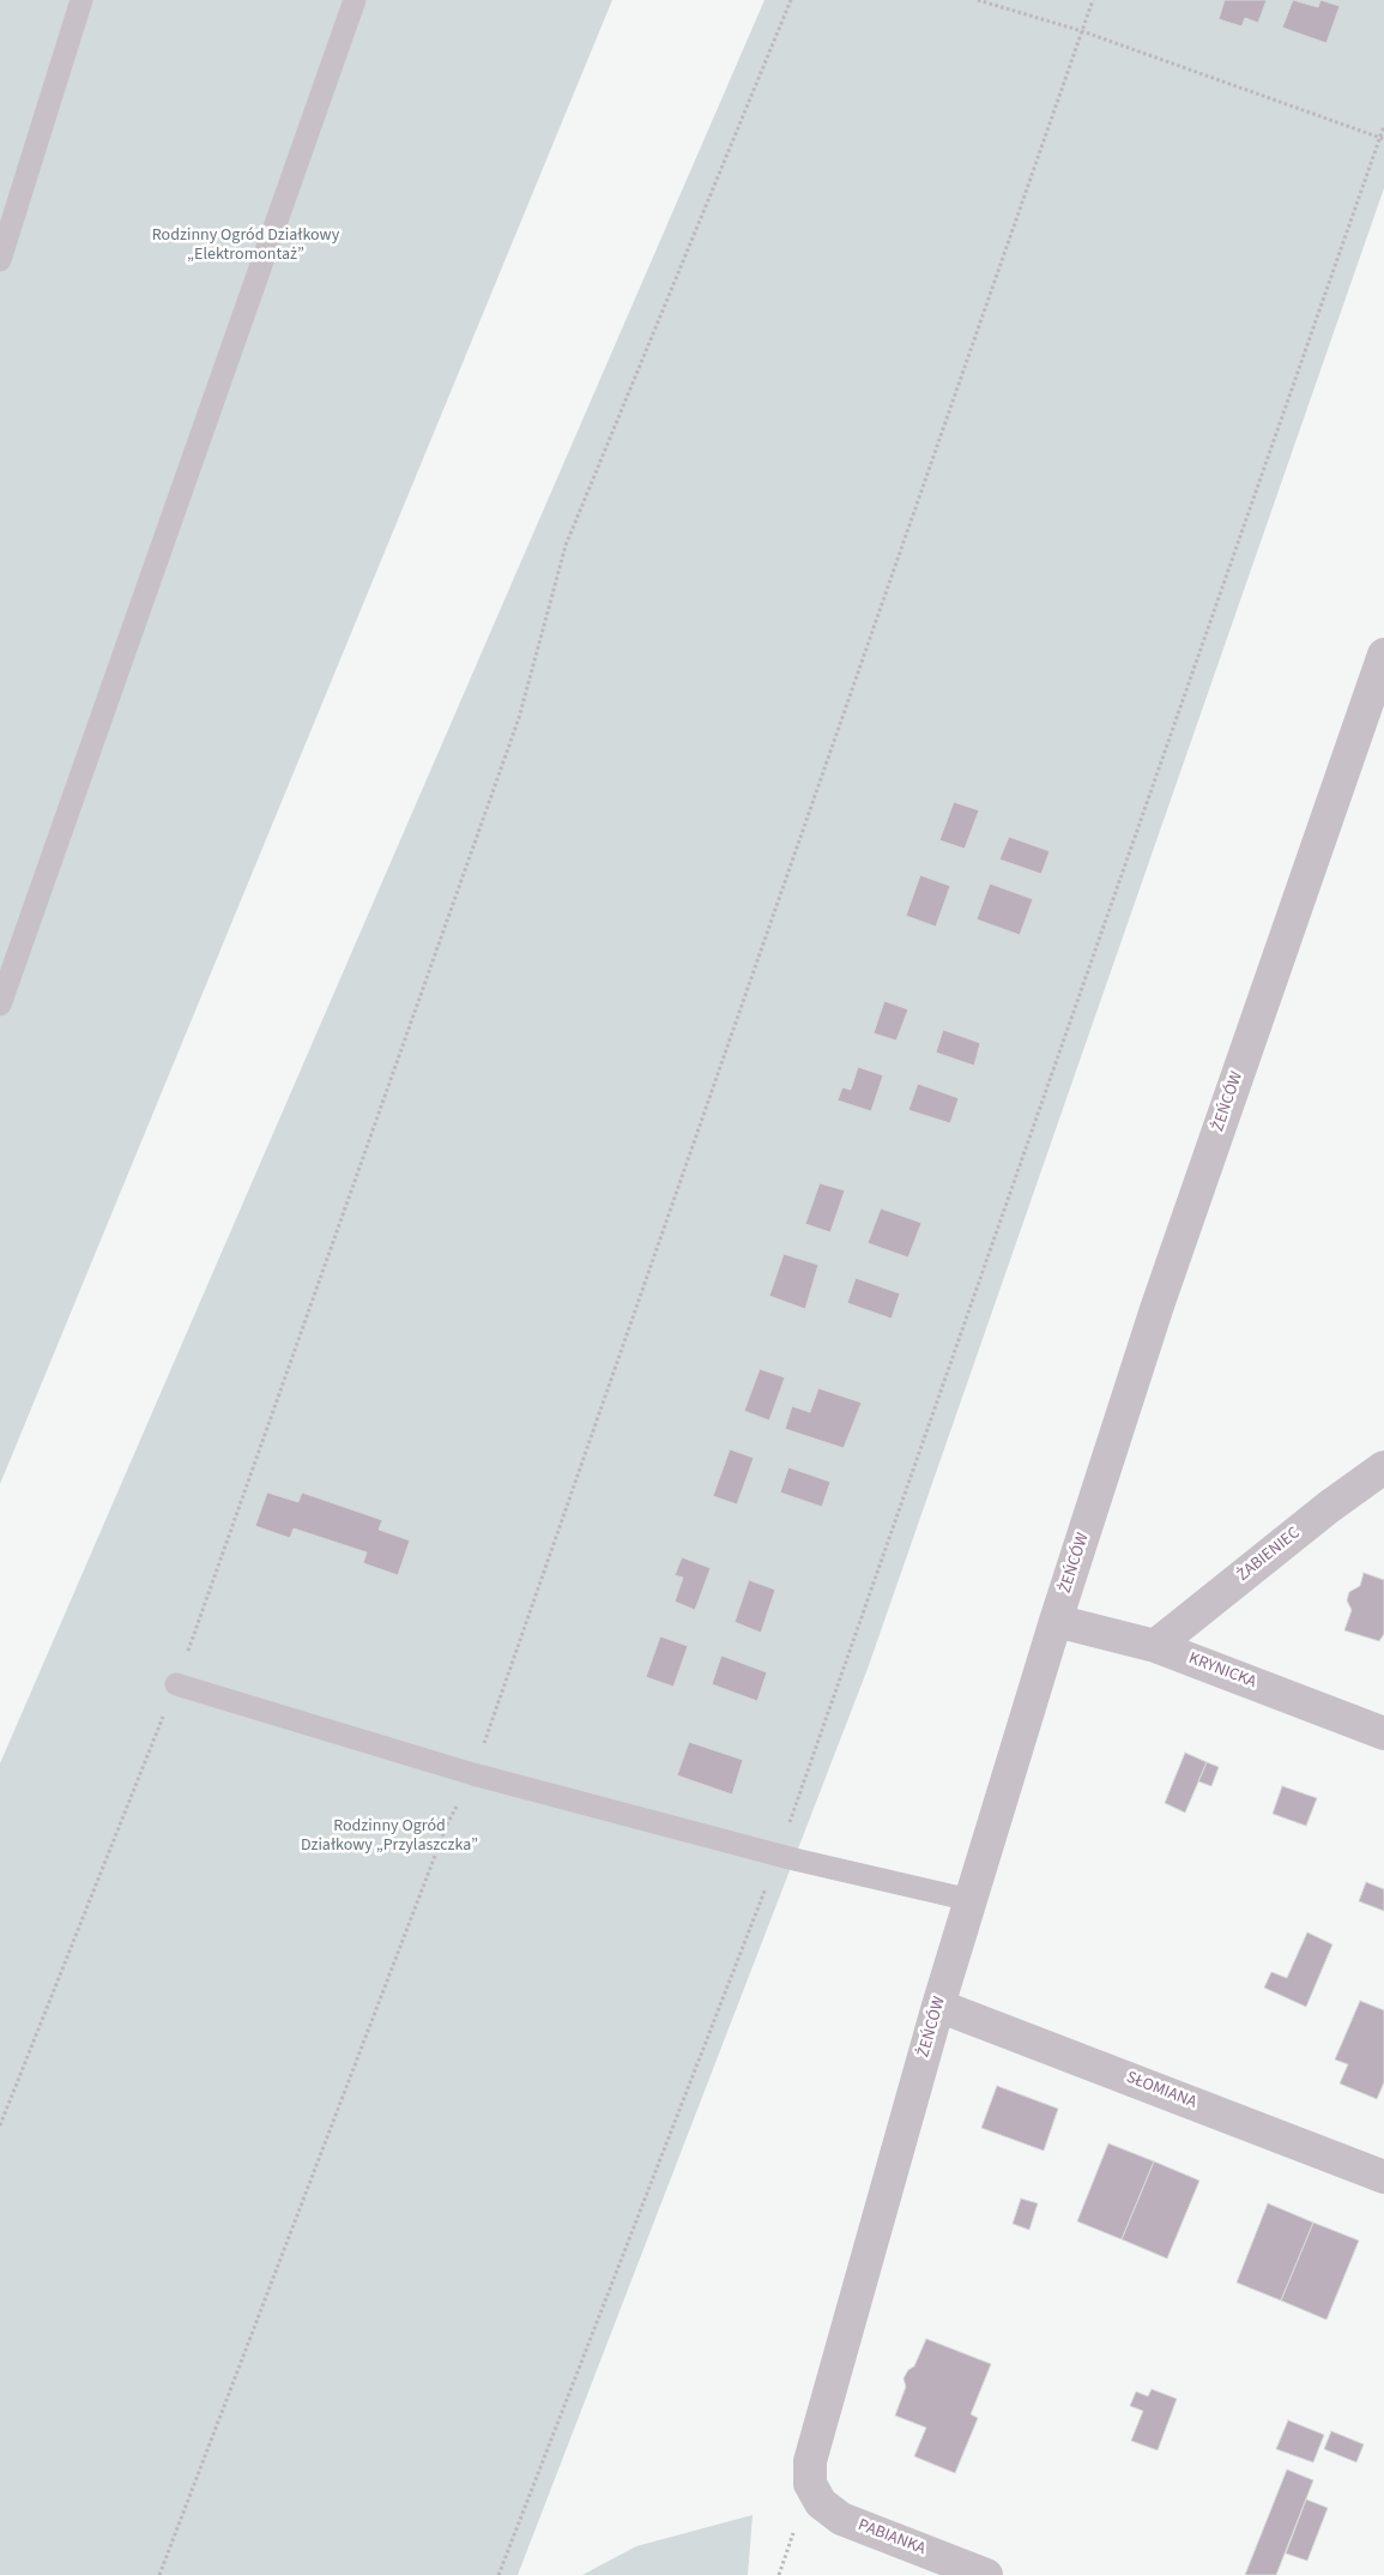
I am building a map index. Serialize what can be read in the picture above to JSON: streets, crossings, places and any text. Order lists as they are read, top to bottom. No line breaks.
{"streets":{"street":["ŻEŃCÓW","ŻABIENIEC","KRYNICKA","SŁOMIANA","PABIANKA"]},"crossings":[["ŻEŃCÓW","KRYNICKA"],["ŻEŃCÓW","SŁOMIANA"],["ŻEŃCÓW","PABIANKA"],["ŻABIENIEC","KRYNICKA"]],"parks":["Rodzinny Ogród Działkowy „Elektromontaż”","Rodzinny Ogród Działkowy „Przylaszczka”"]}
